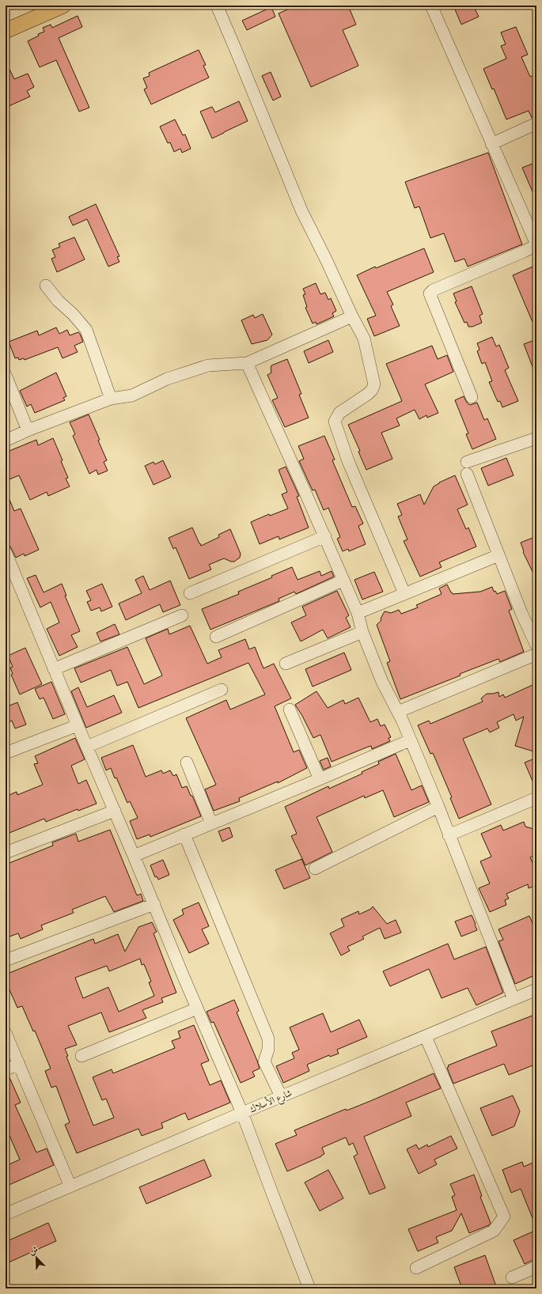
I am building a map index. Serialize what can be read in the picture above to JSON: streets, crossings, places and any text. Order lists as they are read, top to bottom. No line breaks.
{"streets":{"street":["شارع الأسلاك"]},"north":"top left"}
